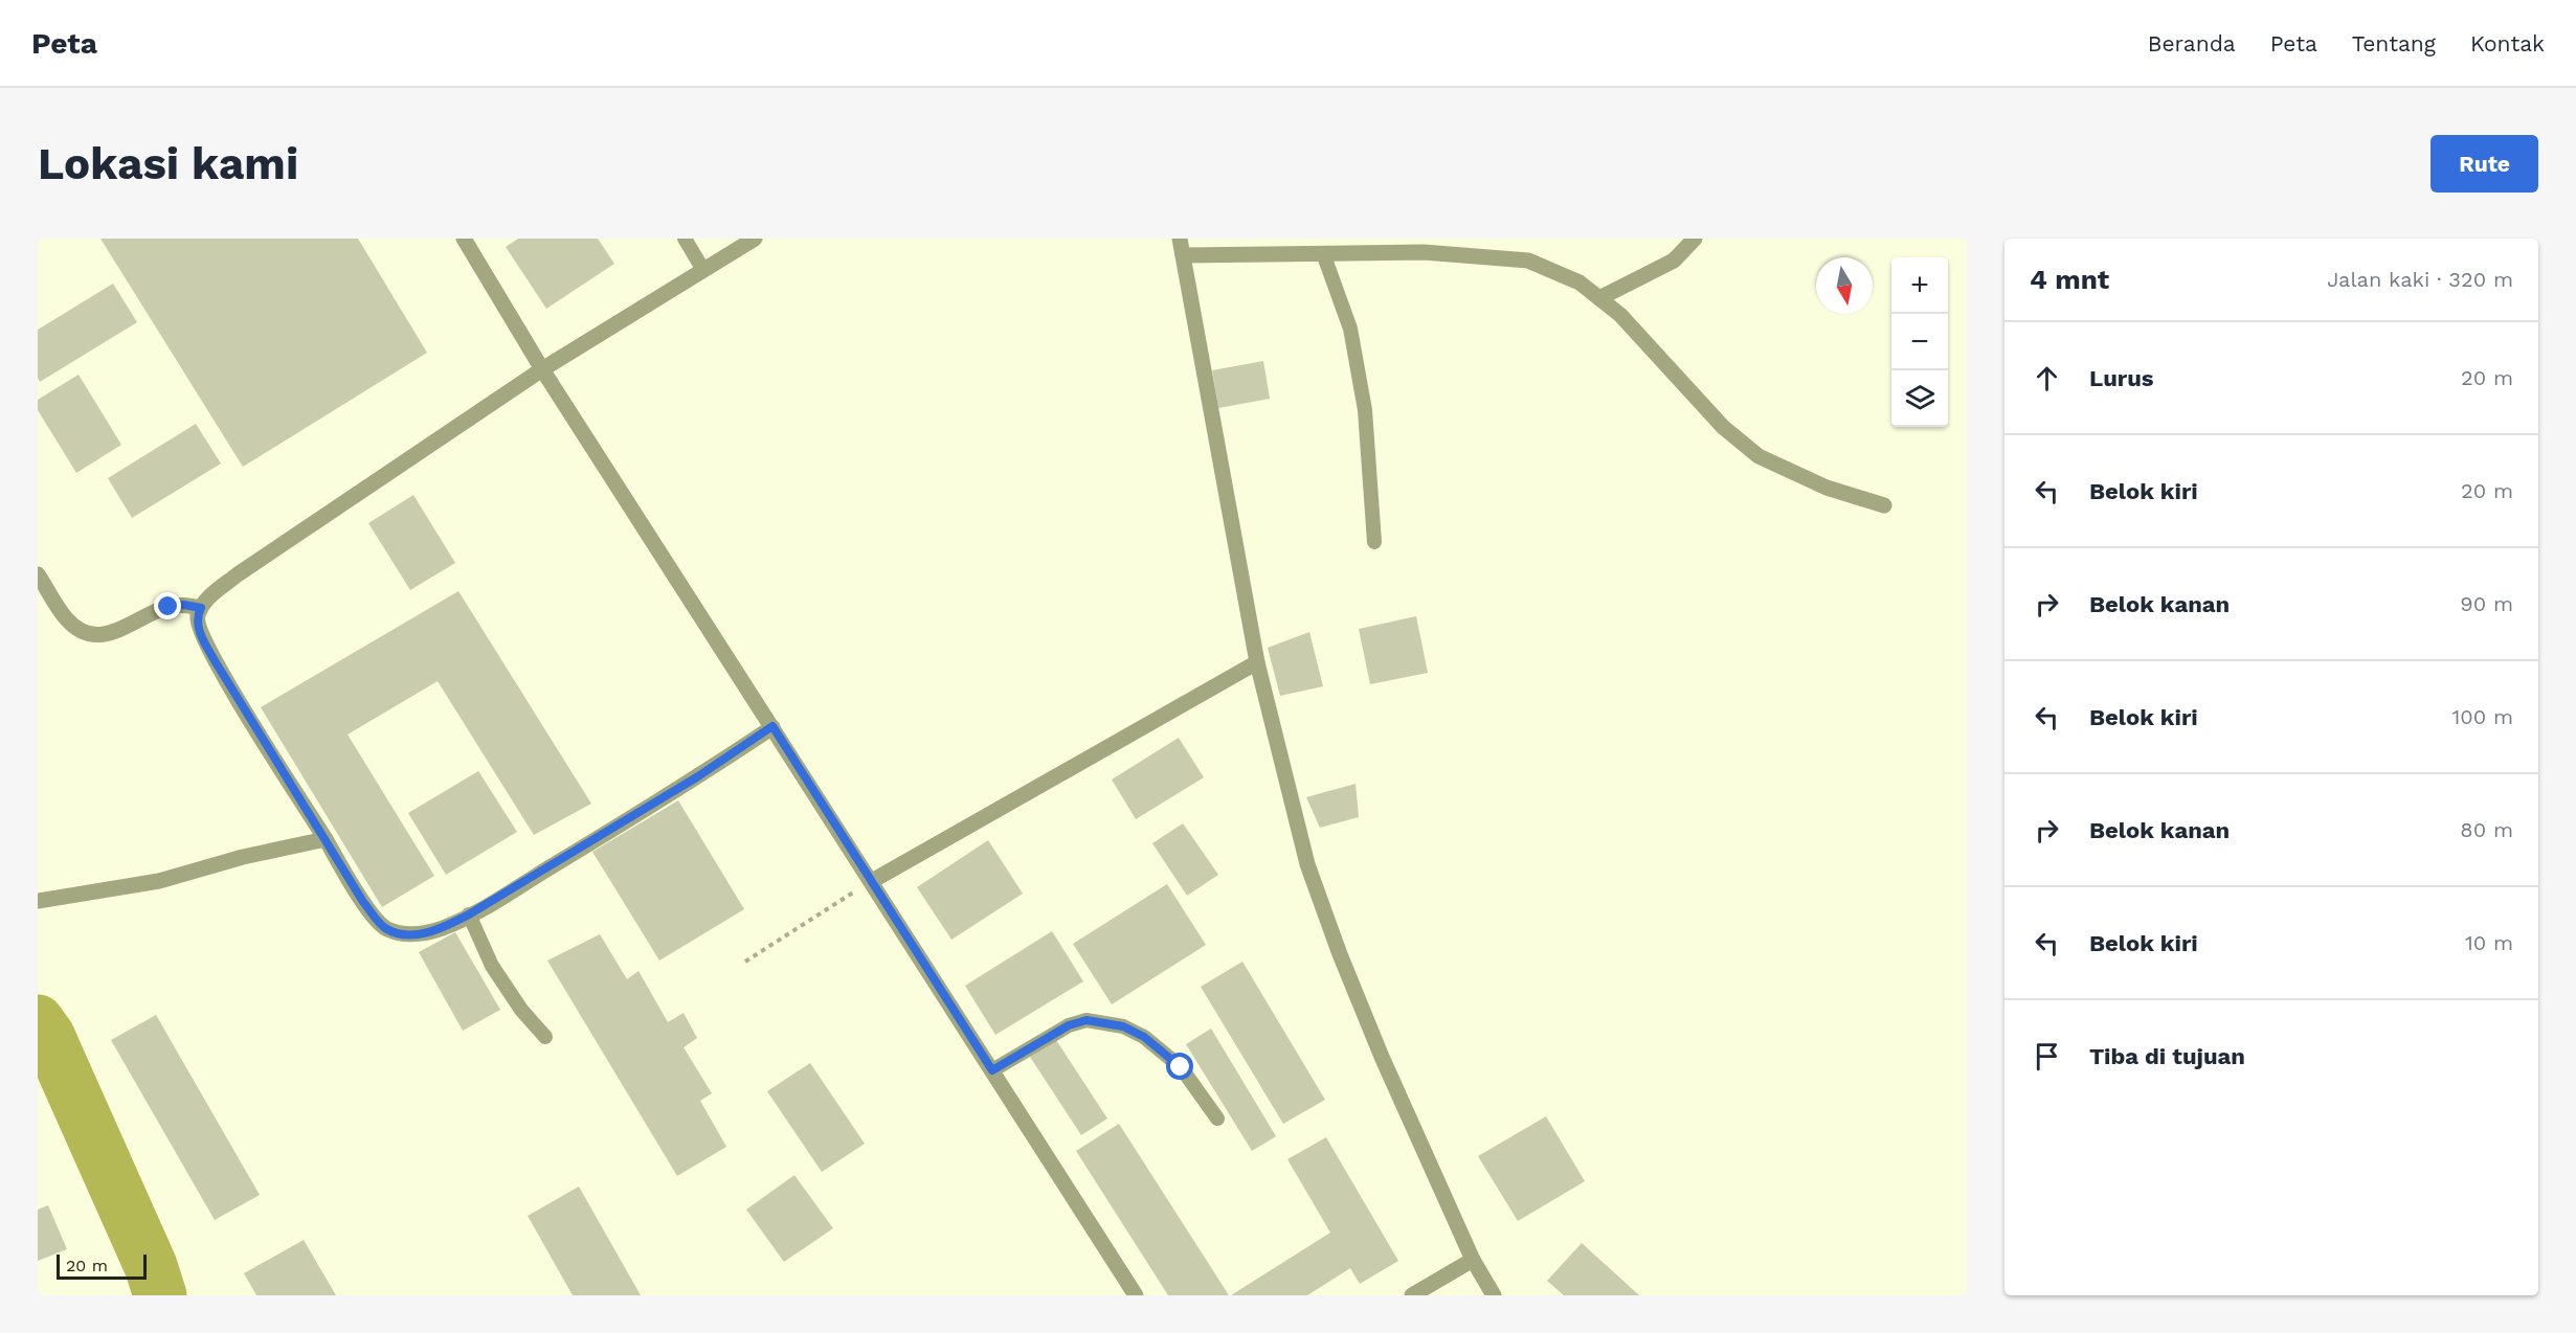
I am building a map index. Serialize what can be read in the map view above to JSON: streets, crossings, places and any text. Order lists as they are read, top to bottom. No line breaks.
{"scale_bar":"20 m","north":"bottom","page":{"header":"Peta","nav":["Beranda","Peta","Tentang","Kontak"],"buttons":"Rute","title":"Lokasi kami","heading":["4 mnt","Jalan kaki · 320 m"],"map_buttons":["+","−"],"list":[["Lurus","20 m"],["Belok kiri","20 m"],["Belok kanan","90 m"],["Belok kiri","100 m"],["Belok kanan","80 m"],["Belok kiri","10 m"],"Tiba di tujuan"],"scale":"20 m"}}
